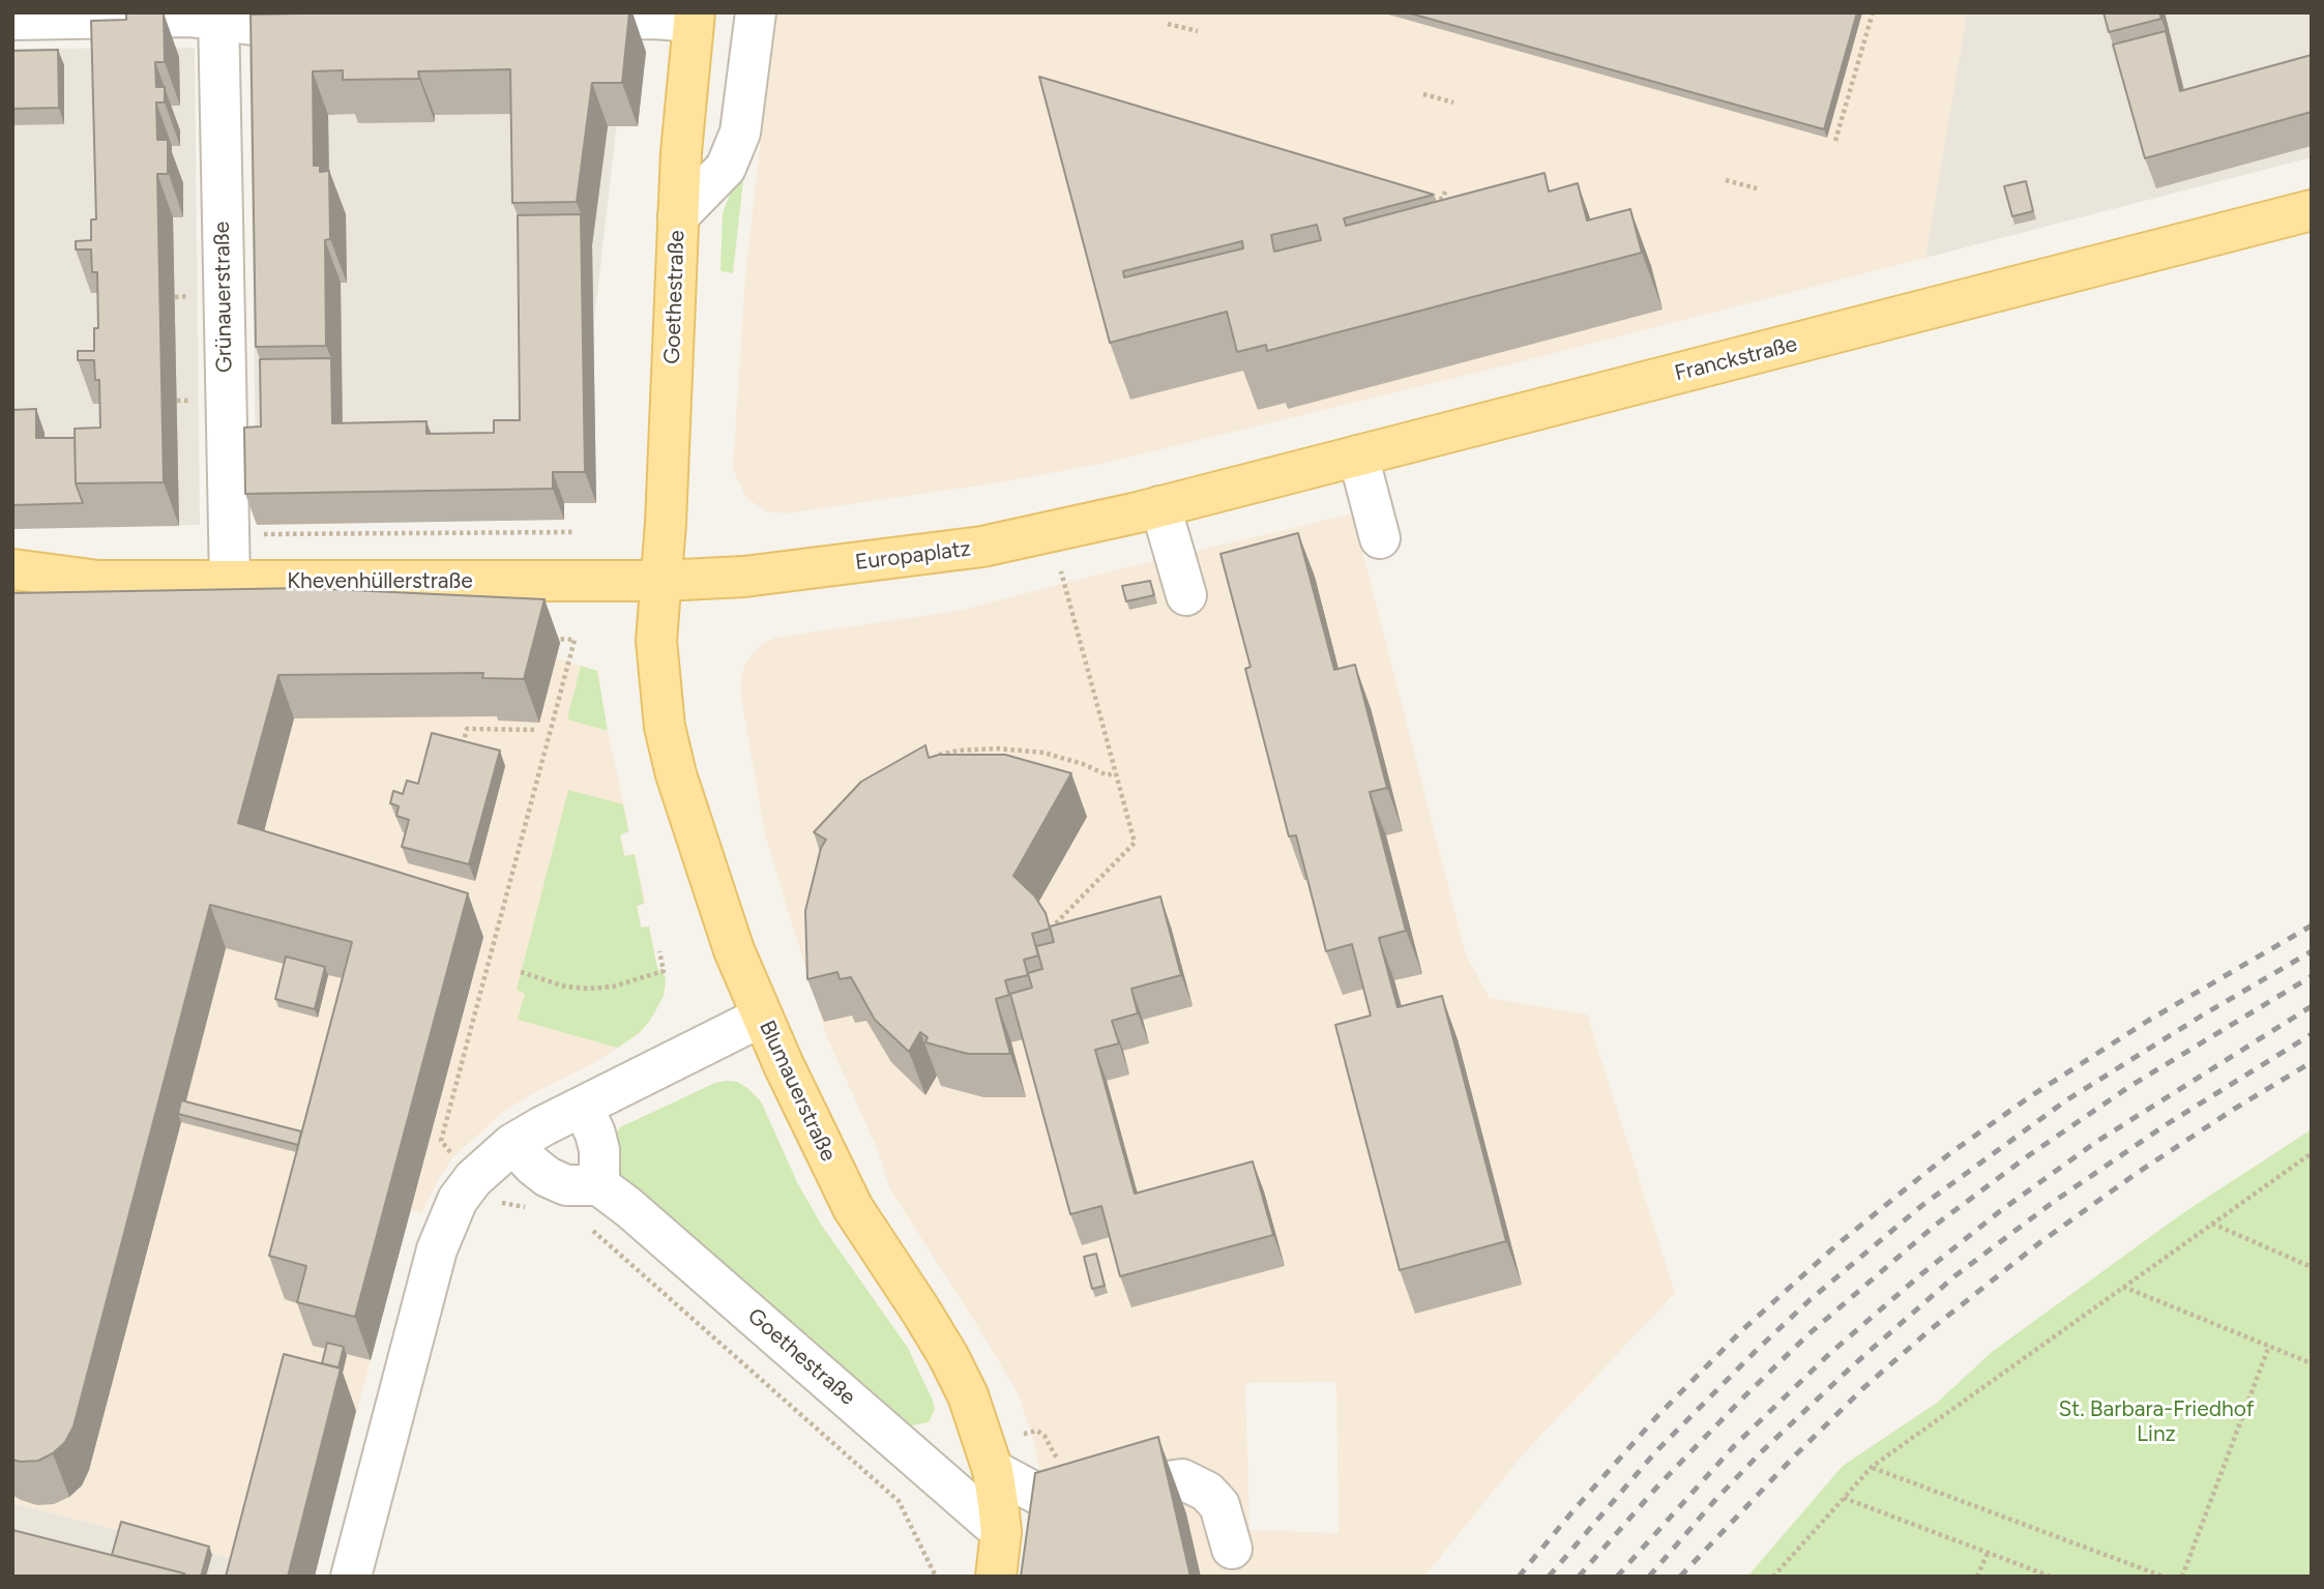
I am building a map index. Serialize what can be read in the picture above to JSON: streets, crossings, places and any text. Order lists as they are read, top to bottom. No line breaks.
{"streets":{"main road":["Goethestraße","Franckstraße","Europaplatz","Khevenhüllerstraße","Blumauerstraße"],"street":["Grünauerstraße"]},"crossings":[["Grünauerstraße","Khevenhüllerstraße"],["Goethestraße","Europaplatz"],["Goethestraße","Khevenhüllerstraße"],["Goethestraße","Blumauerstraße"],["Franckstraße","Europaplatz"],["Europaplatz","Khevenhüllerstraße"],["Europaplatz","Blumauerstraße"],["Khevenhüllerstraße","Blumauerstraße"]],"parks":["St. Barbara-Friedhof Linz"]}
